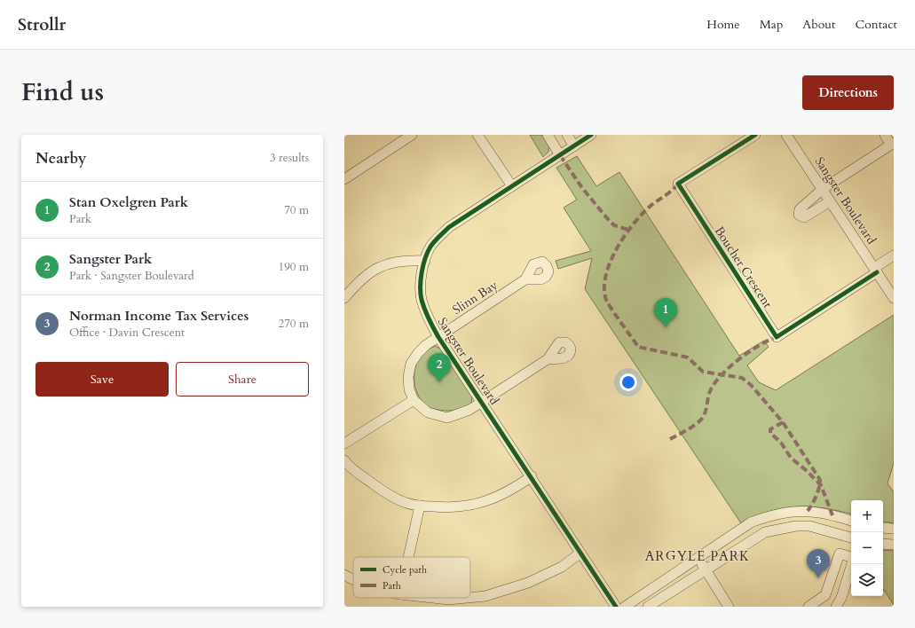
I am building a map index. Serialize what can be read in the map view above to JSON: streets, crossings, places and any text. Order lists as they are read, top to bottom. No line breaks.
{"streets":{"street":["Sangster Boulevard","Boucher Crescent","Slinn Bay"]},"crossings":[["Sangster Boulevard","Boucher Crescent"],["Sangster Boulevard","Slinn Bay"]],"districts":["ARGYLE PARK"],"legend":["Cycle path","Path"],"page":{"header":"Strollr","nav":["Home","Map","About","Contact"],"title":"Find us","buttons":["Directions",["Save","Share"]],"heading":["Nearby","3 results"],"list":[{"mark":"1","name":"Stan Oxelgren Park","note":"Park","value":"70 m"},{"mark":"2","name":"Sangster Park","note":"Park · Sangster Boulevard","value":"190 m"},{"mark":"3","name":"Norman Income Tax Services","note":"Office · Davin Crescent","value":"270 m"}],"pins":["1","2","3"],"map_buttons":["+","−"]}}
